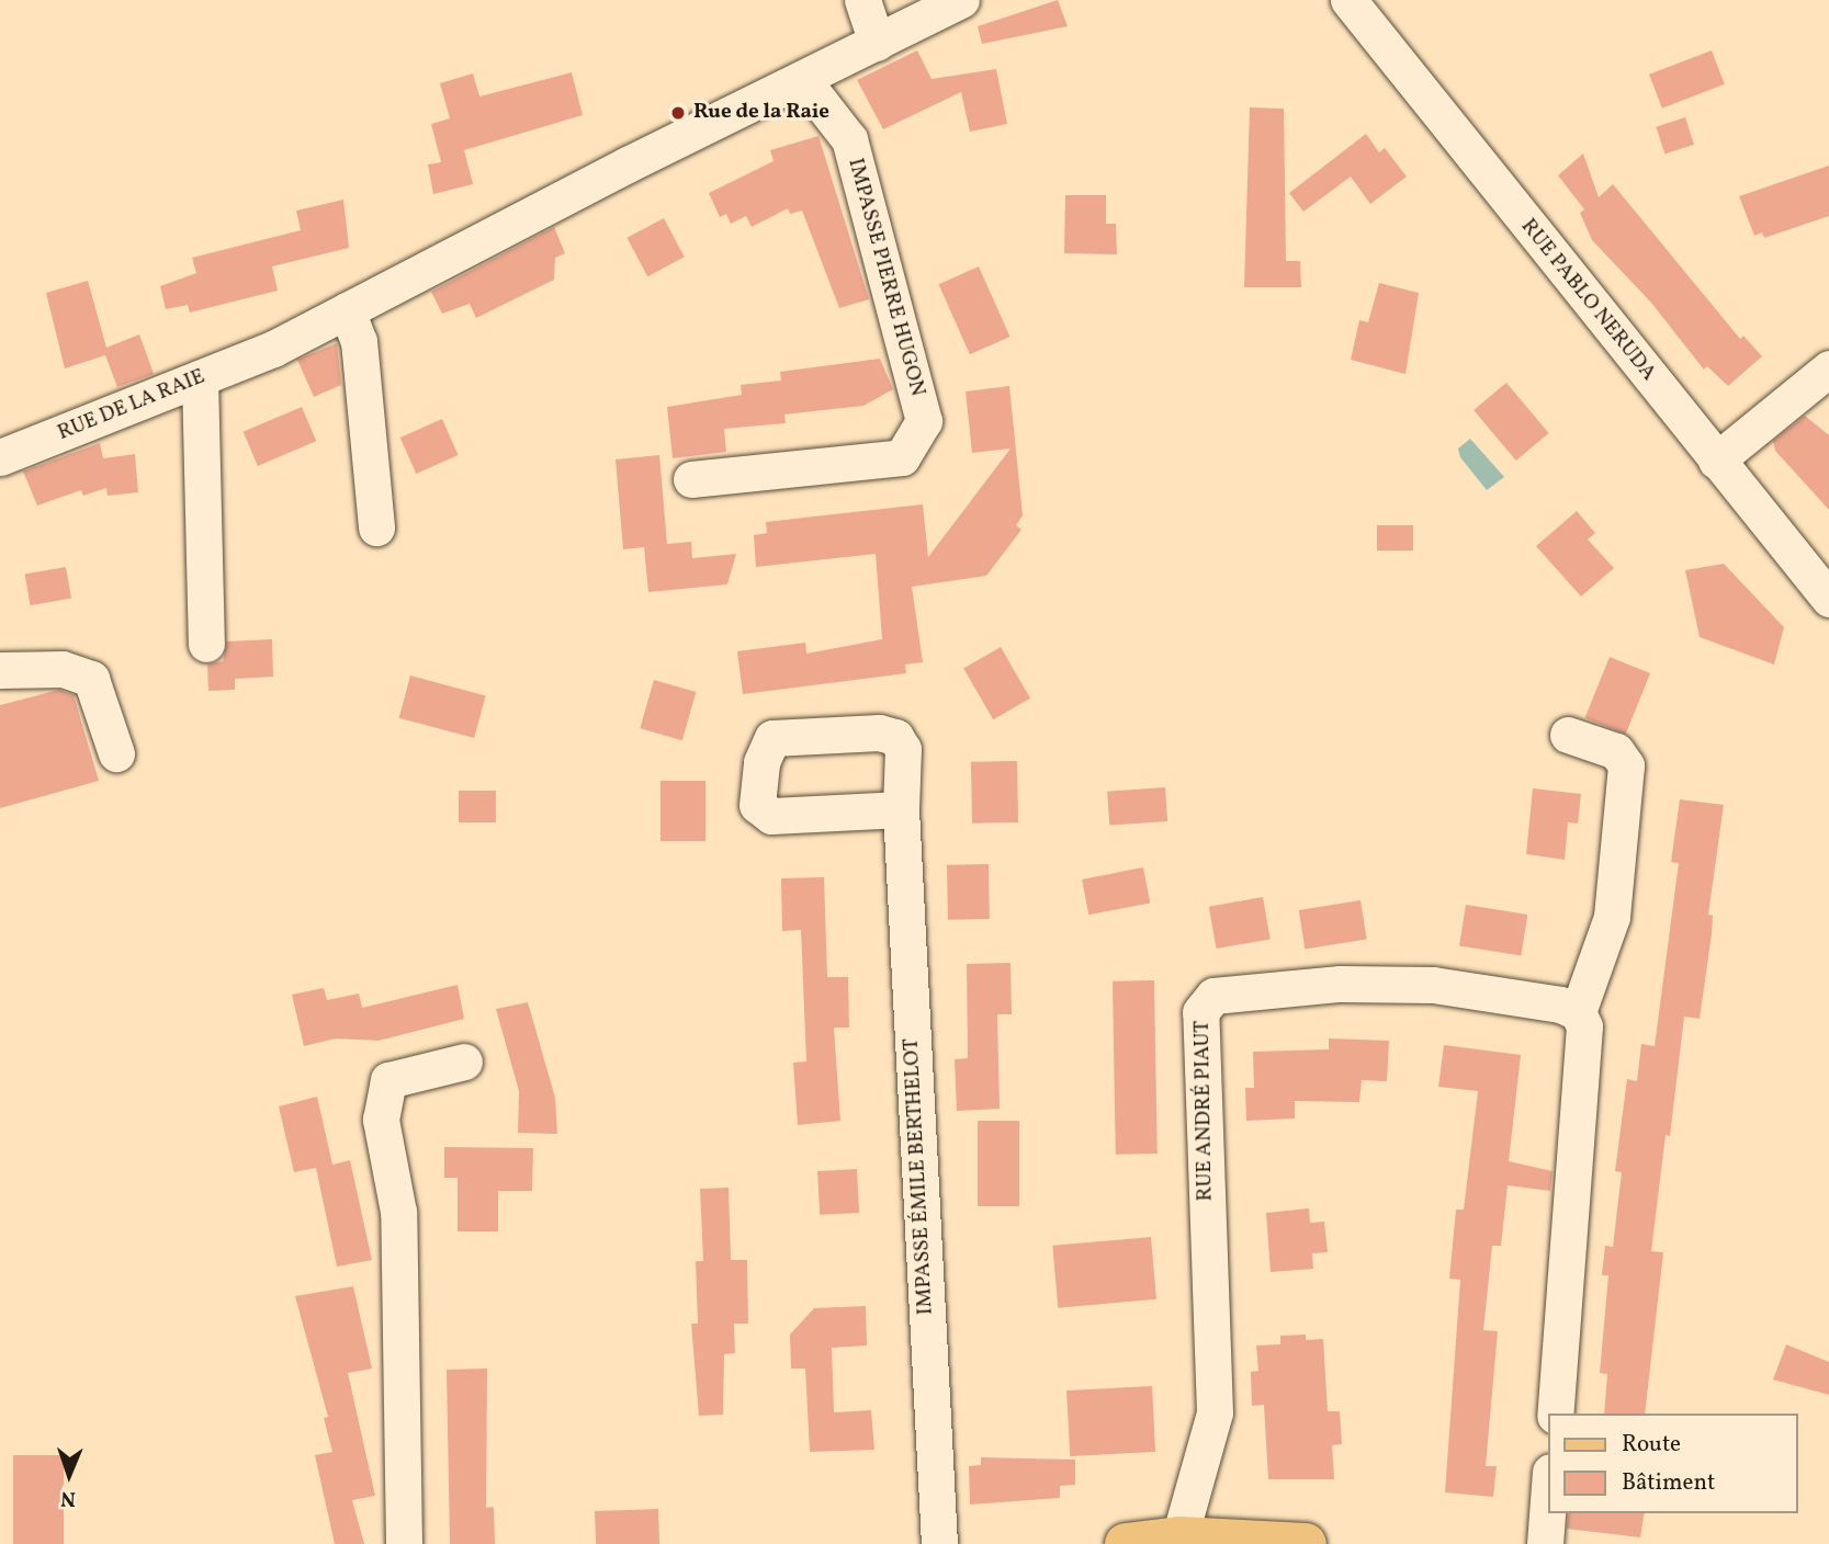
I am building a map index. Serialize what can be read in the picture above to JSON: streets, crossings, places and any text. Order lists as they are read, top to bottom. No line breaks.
{"streets":{"street":["IMPASSE PIERRE HUGON","RUE PABLO NERUDA","RUE DE LA RAIE","RUE ANDRÉ PIAUT","IMPASSE ÉMILE BERTHELOT"]},"crossings":[["IMPASSE PIERRE HUGON","RUE DE LA RAIE"]],"places":["Rue de la Raie"],"legend":["Route","Bâtiment"],"north":"bottom"}
